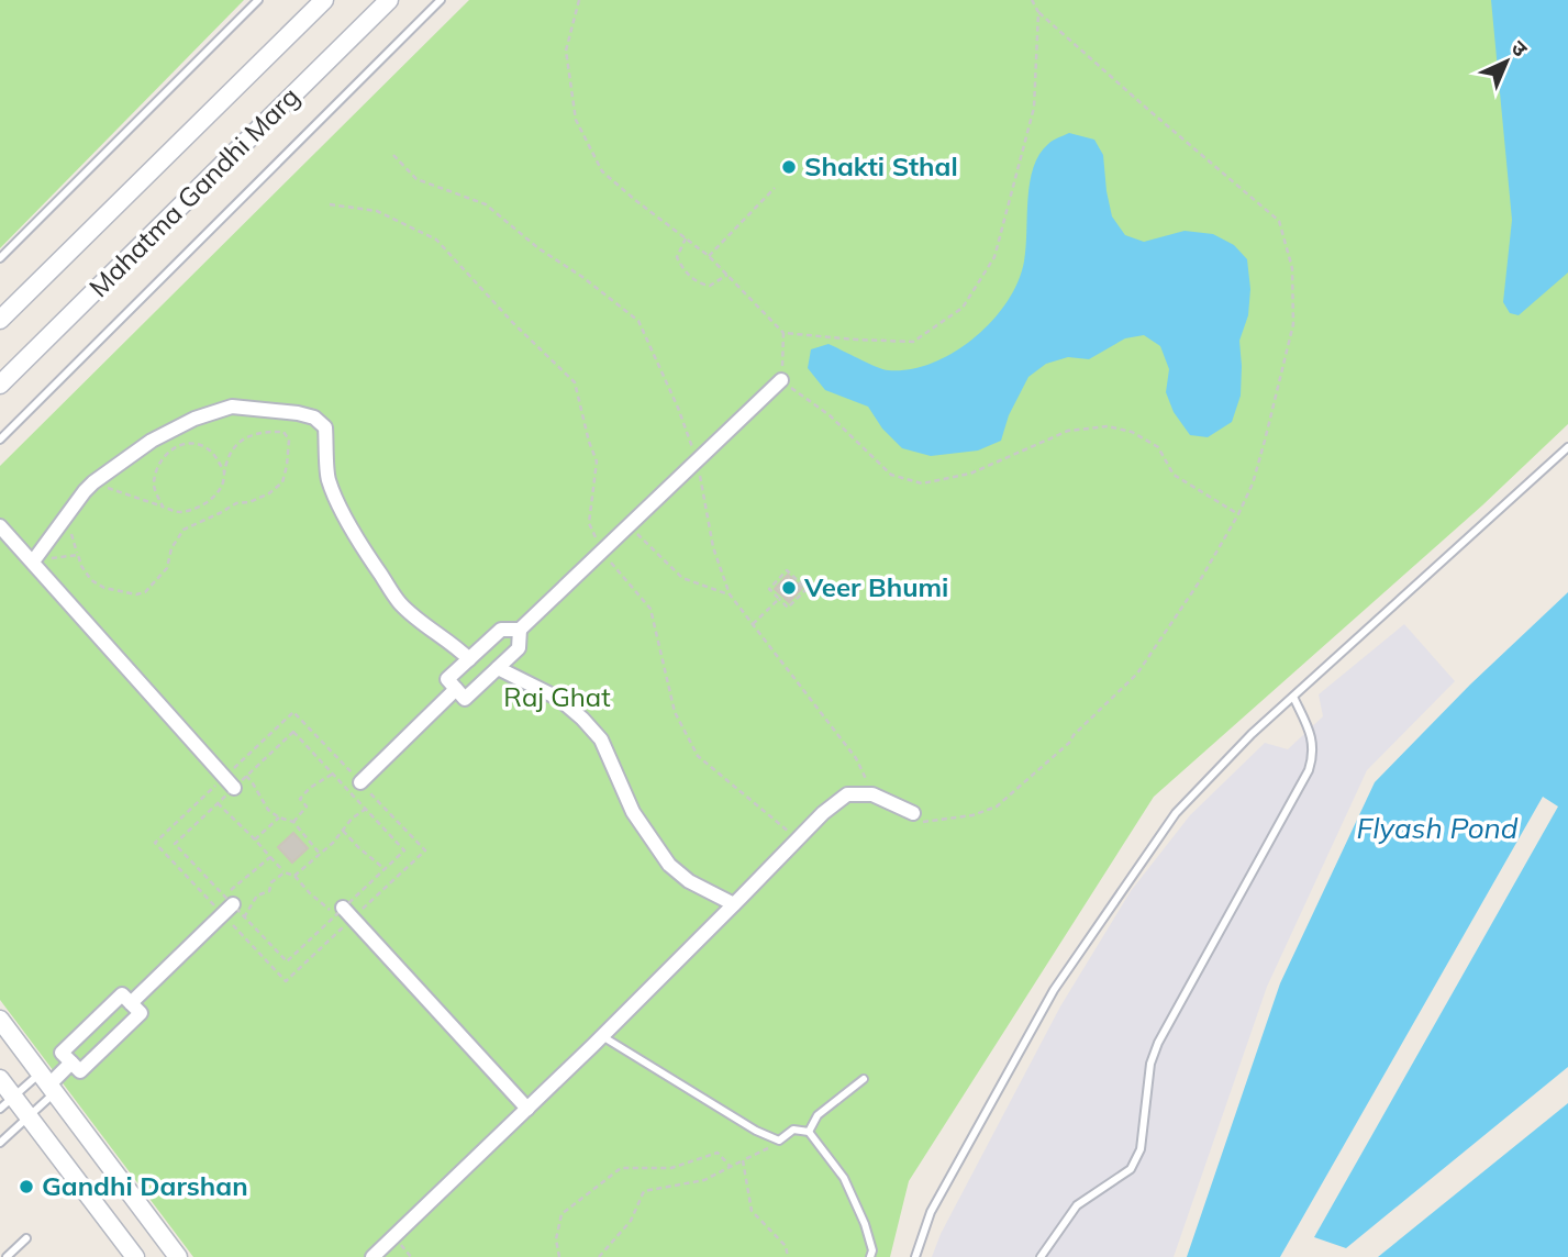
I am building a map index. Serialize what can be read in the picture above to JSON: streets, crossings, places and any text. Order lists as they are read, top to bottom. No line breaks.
{"streets":{"main road":["Mahatma Gandhi Marg"]},"water":["Flyash Pond"],"parks":["Raj Ghat"],"places":["Shakti Sthal","Veer Bhumi","Gandhi Darshan"],"north":"top right"}
